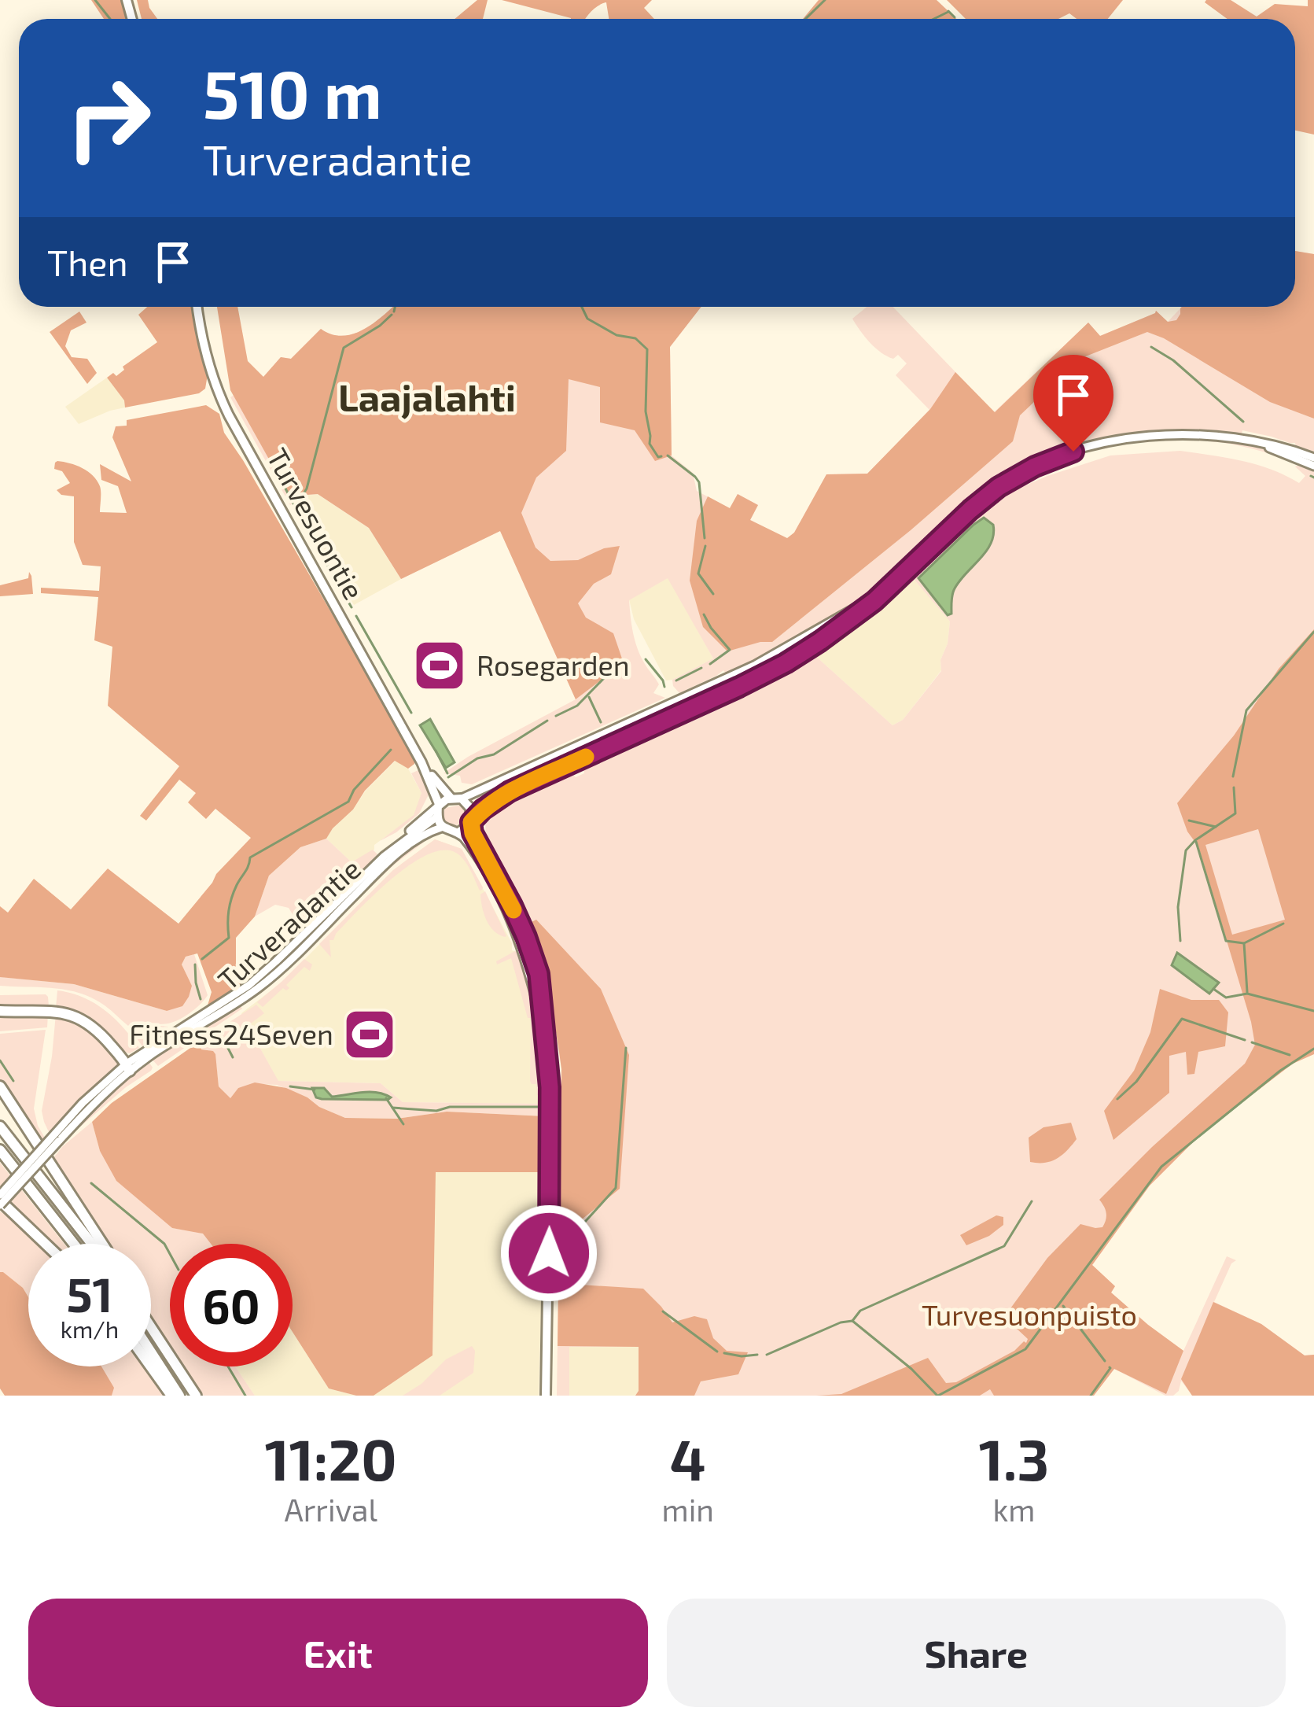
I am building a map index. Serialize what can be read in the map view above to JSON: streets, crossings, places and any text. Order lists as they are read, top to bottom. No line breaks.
{"streets":{"main road":["Turvesuontie","Turveradantie"]},"crossings":[["Turvesuontie","Turveradantie"]],"districts":["Laajalahti"],"parks":["Turvesuonpuisto"],"places":{"sports":["Rosegarden","Fitness24Seven"]},"page":{"turn":["510 m","Turveradantie"],"then":"Then","speed":"51 km/h","limit":"60","eta":["11:20","Arrival","4","min","1.3","km"],"buttons":["Exit","Share"]}}
